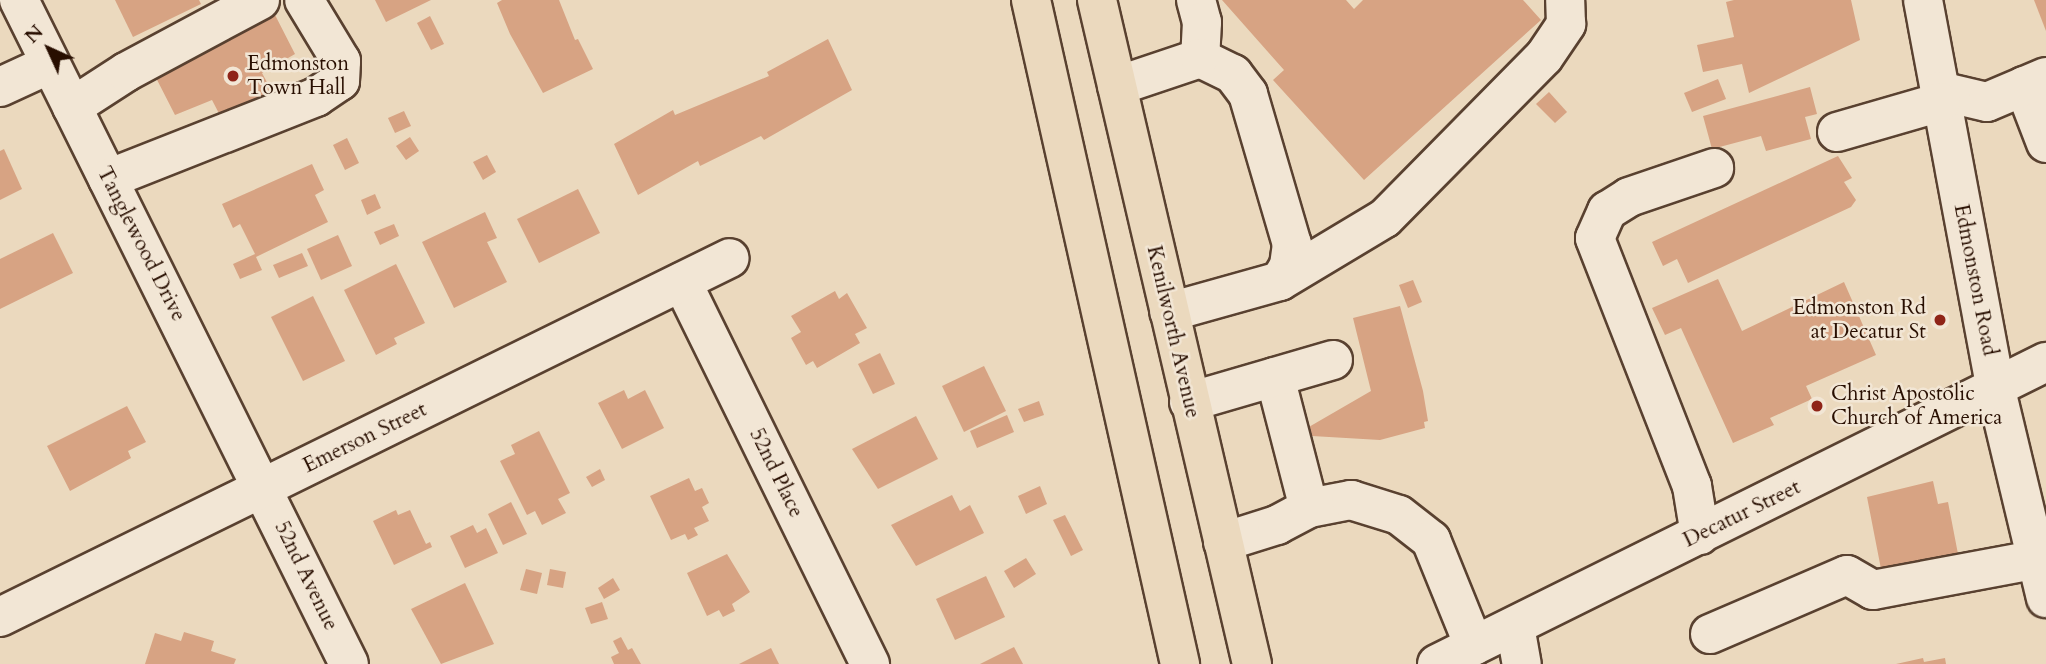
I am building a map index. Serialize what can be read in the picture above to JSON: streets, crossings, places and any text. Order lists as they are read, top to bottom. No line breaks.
{"streets":{"main road":["Kenilworth Avenue"],"street":["Tanglewood Drive","Edmonston Road","Emerson Street","52nd Place","Decatur Street","52nd Avenue"]},"crossings":[["Tanglewood Drive","Emerson Street"],["Tanglewood Drive","52nd Avenue"],["Edmonston Road","Decatur Street"],["Emerson Street","52nd Place"],["Emerson Street","52nd Avenue"]],"places":["Edmonston Town Hall","Edmonston Rd at Decatur St","Christ Apostolic Church of America"],"north":"top left"}
